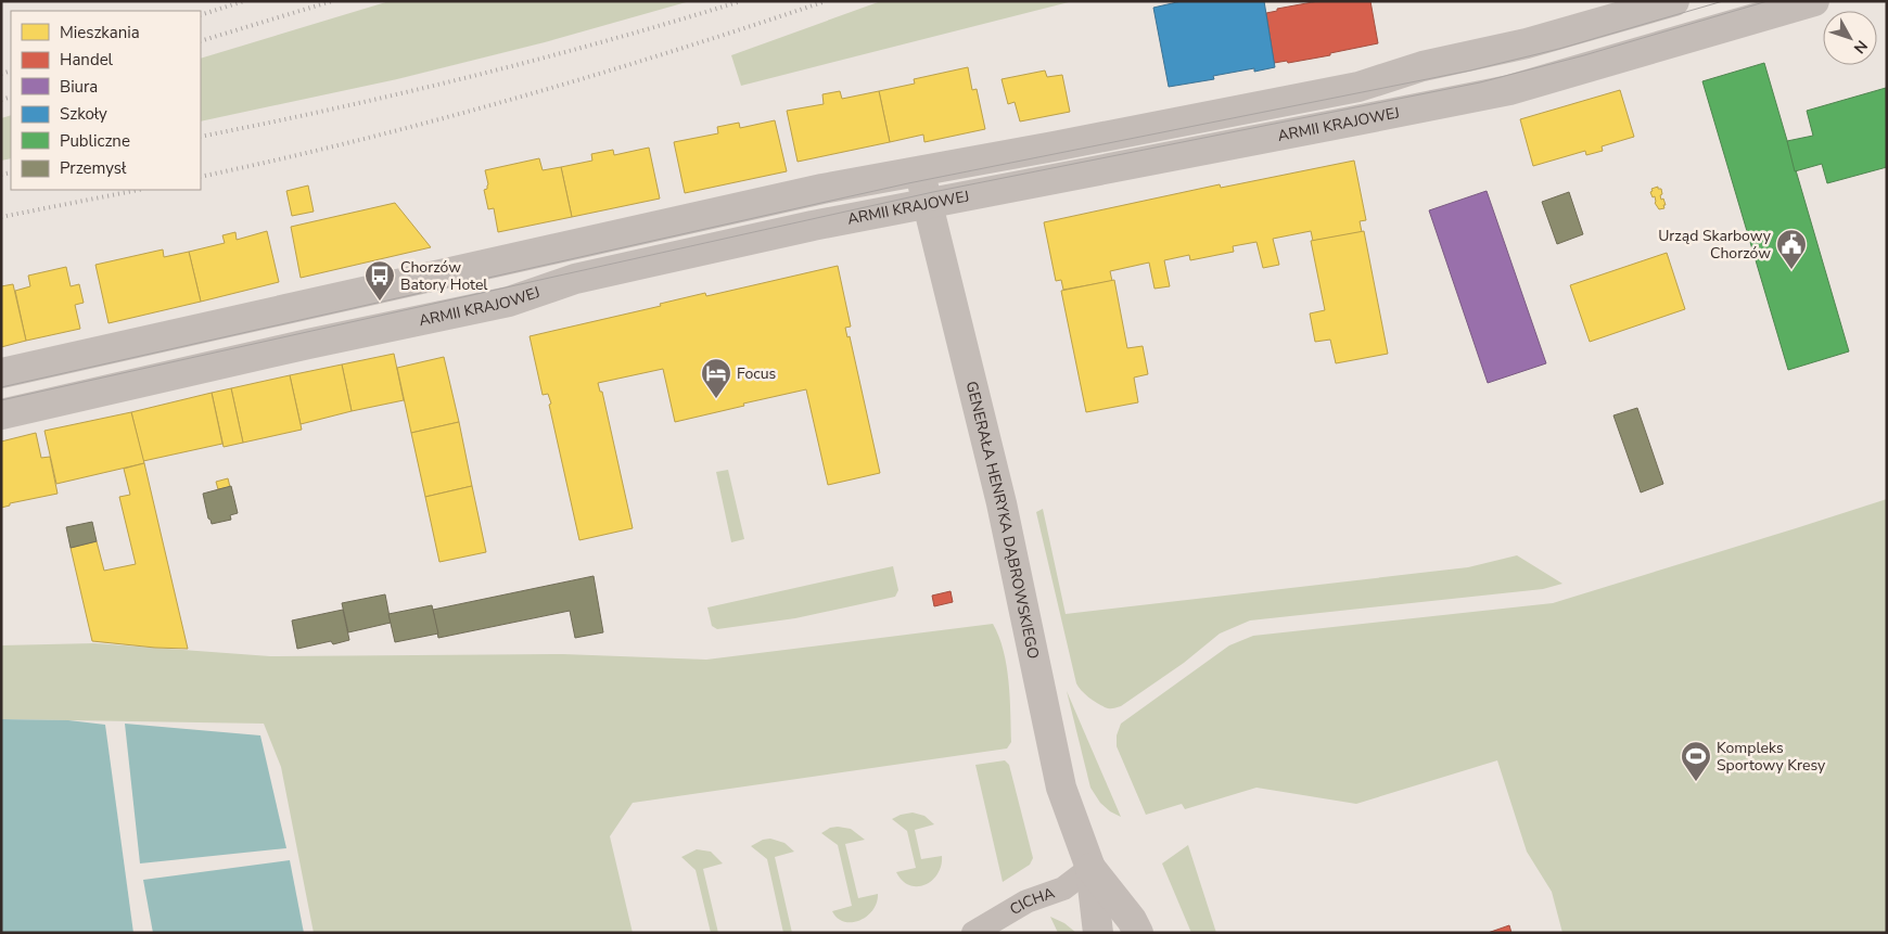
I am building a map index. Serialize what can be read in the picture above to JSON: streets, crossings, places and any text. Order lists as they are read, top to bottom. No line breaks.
{"streets":{"street":["ARMII KRAJOWEJ","GENERAŁA HENRYKA DĄBROWSKIEGO","CICHA"]},"crossings":[["ARMII KRAJOWEJ","GENERAŁA HENRYKA DĄBROWSKIEGO"],["GENERAŁA HENRYKA DĄBROWSKIEGO","CICHA"]],"places":{"public building":["Urząd Skarbowy Chorzów"],"bus stop":["Chorzów Batory Hotel"],"hotel":["Focus"],"sports":["Kompleks Sportowy Kresy"]},"legend":["Mieszkania","Handel","Biura","Szkoły","Publiczne","Przemysł"],"north":"bottom right"}
